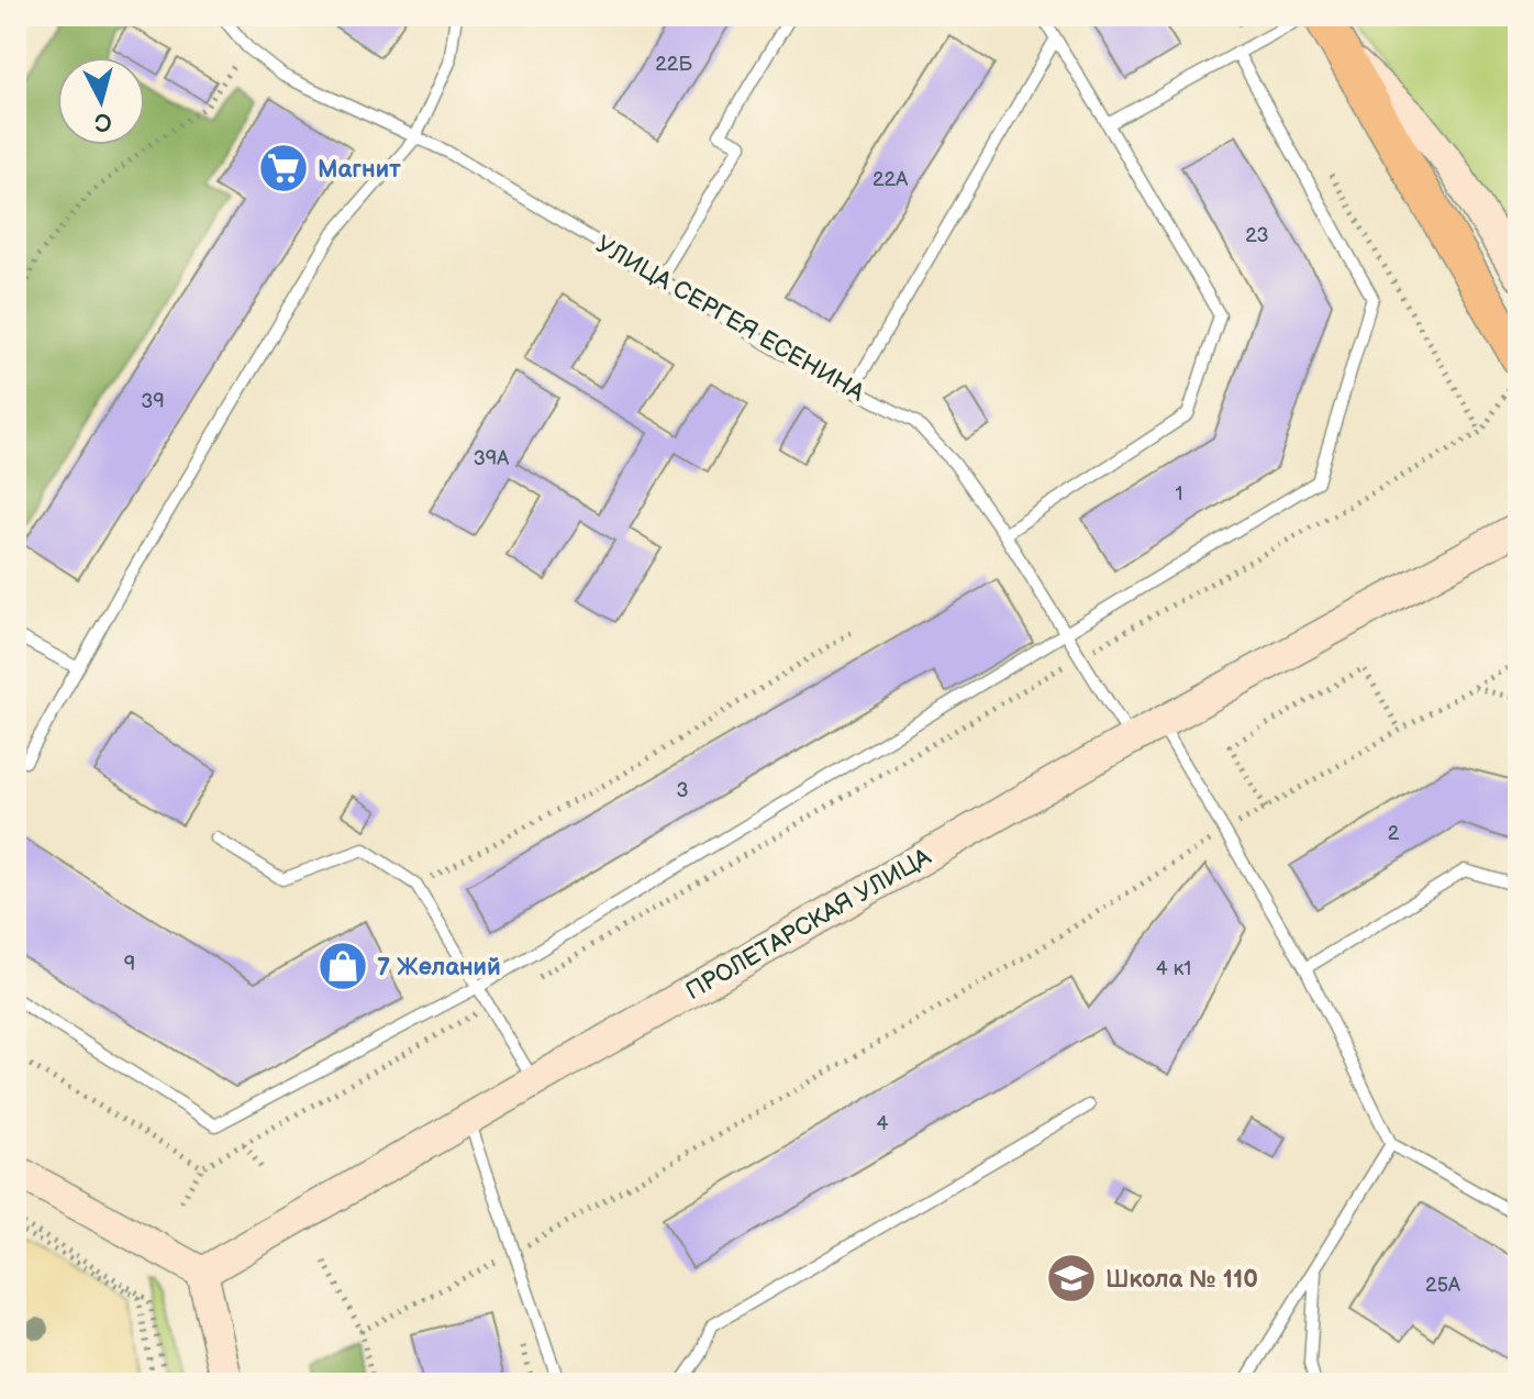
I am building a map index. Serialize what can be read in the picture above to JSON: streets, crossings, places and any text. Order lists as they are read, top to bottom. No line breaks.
{"streets":{"main road":["ПРОЛЕТАРСКАЯ УЛИЦА"],"lane":["УЛИЦА СЕРГЕЯ ЕСЕНИНА"]},"crossings":[["УЛИЦА СЕРГЕЯ ЕСЕНИНА","ПРОЛЕТАРСКАЯ УЛИЦА"]],"places":{"supermarket":["Магнит"],"shop":["7 Желаний"],"school or university":["Школа № 110"]},"house_numbers":["22Б","22А","23","39","39А","1","3","2","9","4 к1","4","25А"],"north":"bottom"}
